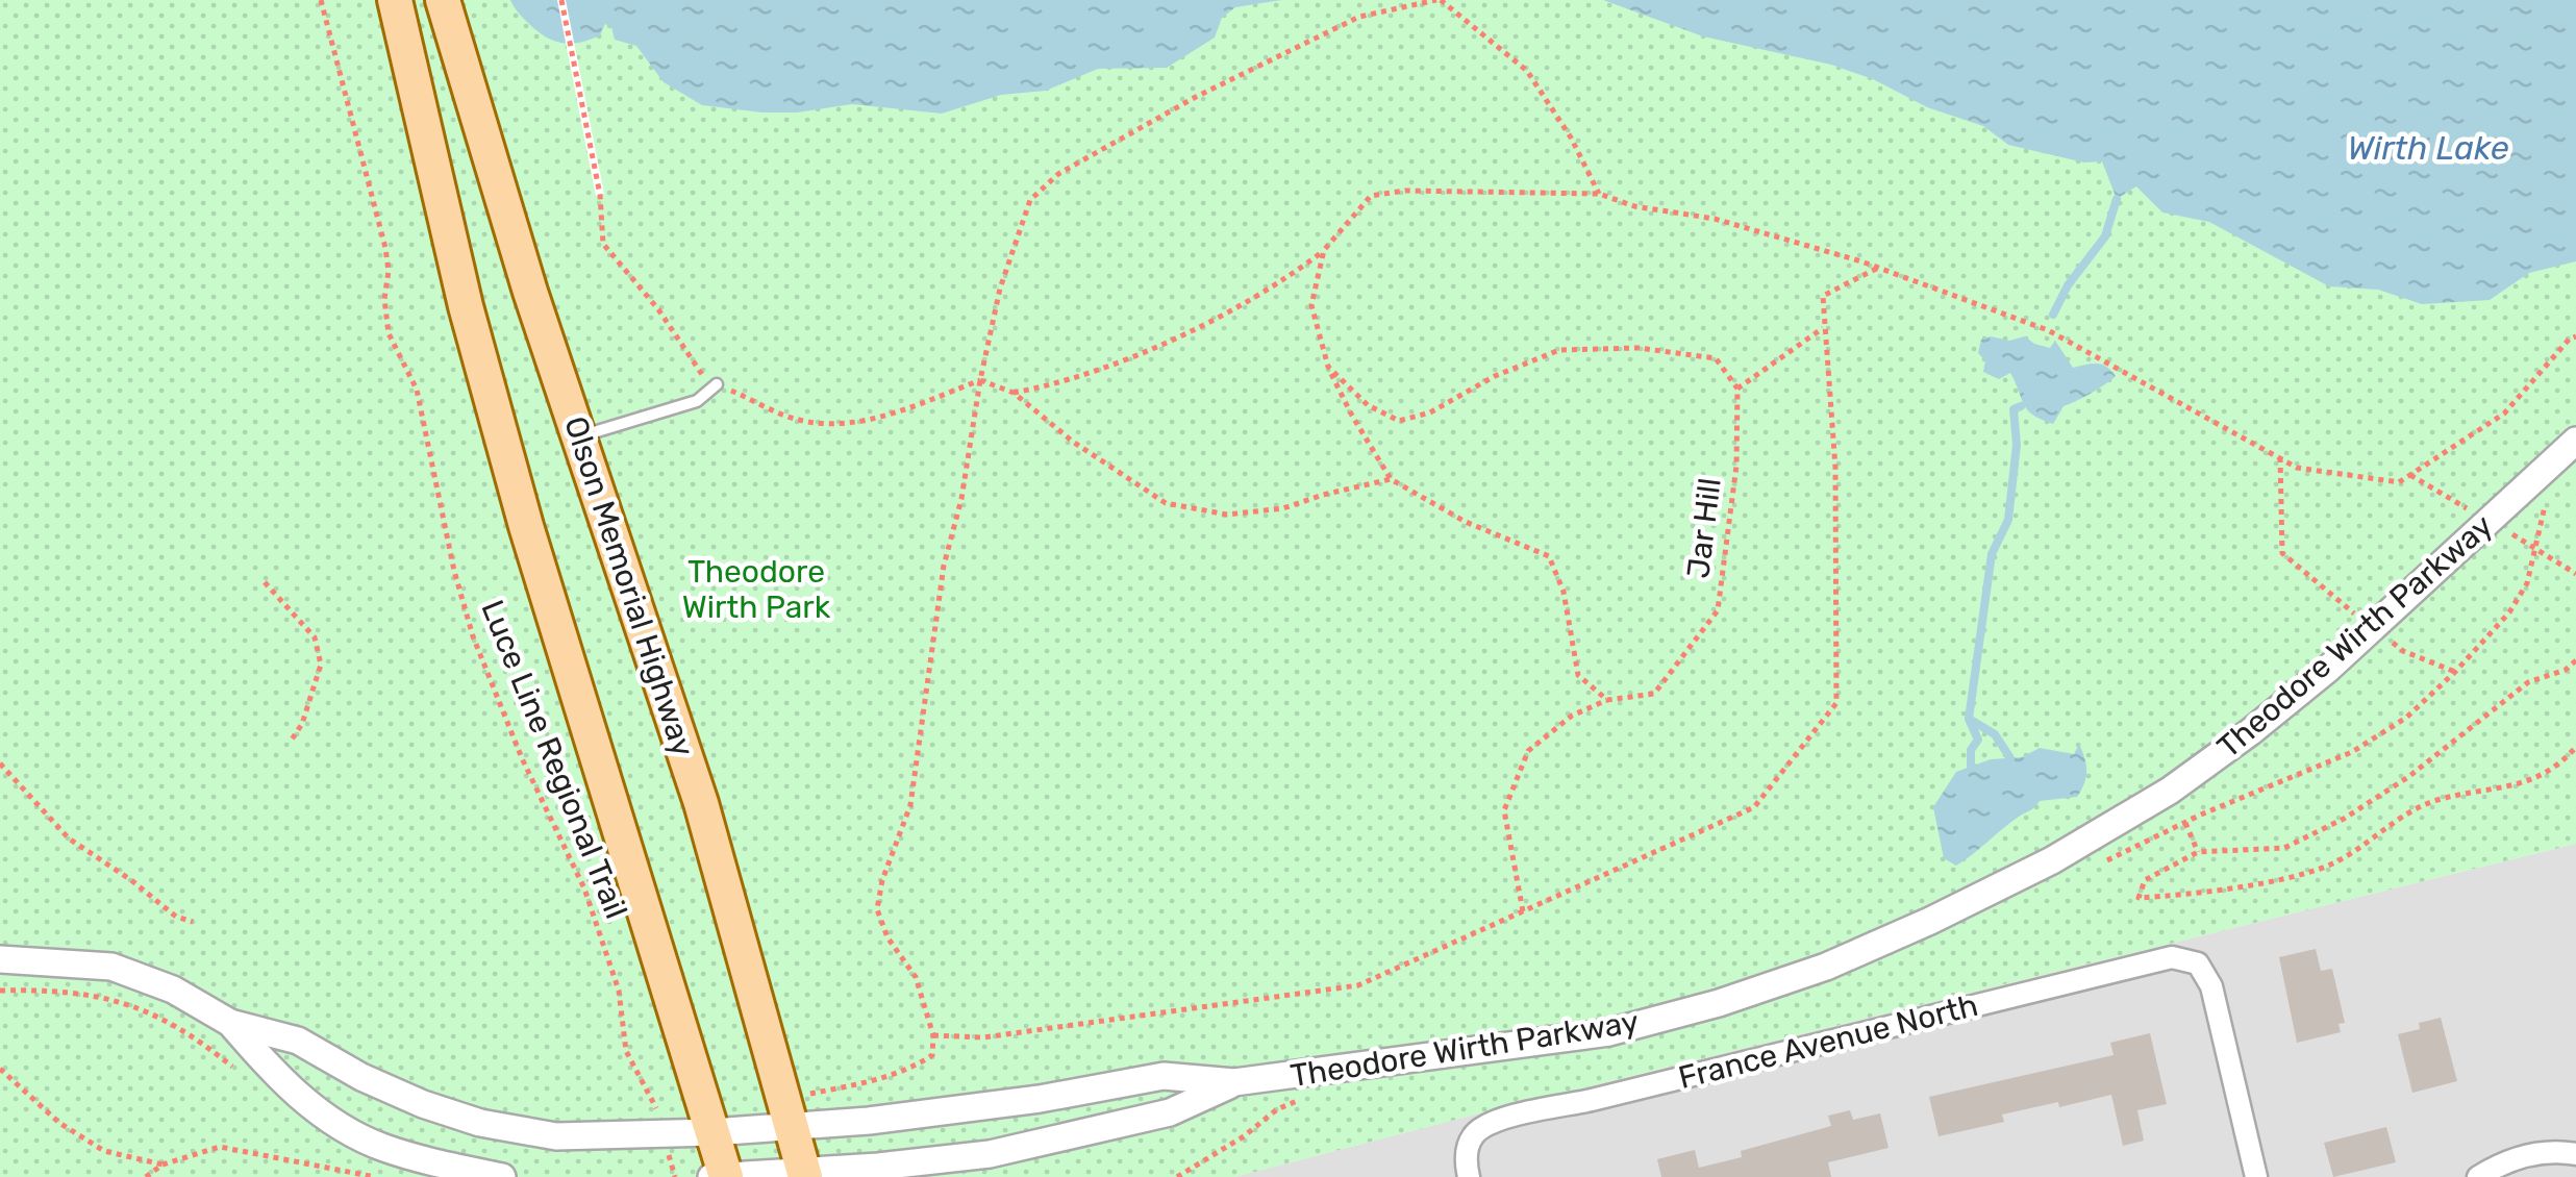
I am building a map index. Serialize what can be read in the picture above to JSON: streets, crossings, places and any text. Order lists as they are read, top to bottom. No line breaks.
{"streets":{"main road":["Olson Memorial Highway"],"street":["Theodore Wirth Parkway","France Avenue North"],"path":["Jar Hill","Luce Line Regional Trail"]},"crossings":[["Olson Memorial Highway","Theodore Wirth Parkway"]],"water":["Wirth Lake"],"parks":["Theodore Wirth Park"]}
